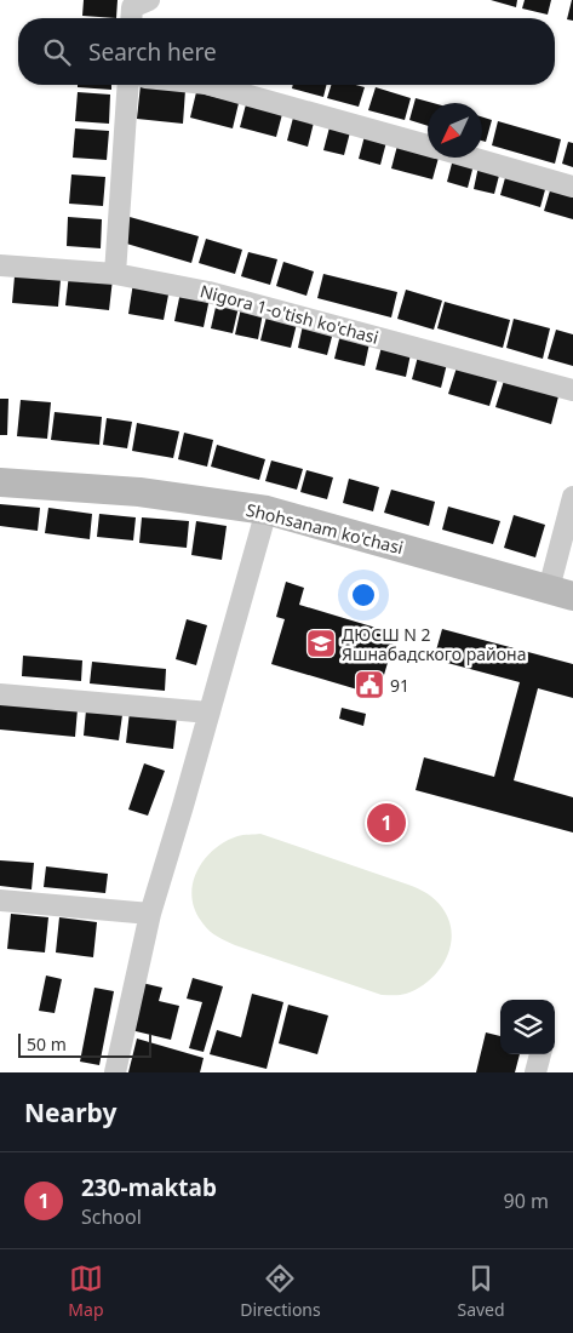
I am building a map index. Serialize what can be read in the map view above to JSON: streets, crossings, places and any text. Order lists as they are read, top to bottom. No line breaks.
{"streets":{"street":["Nigora 1-o'tish ko'chasi","Shohsanam ko'chasi"]},"places":{"school or university":["ДЮСШ N 2 Яшнабадского района"],"public building":["91"]},"scale_bar":"50 m","north":"bottom left","page":{"search":"Search here","pins":"1","scale":"50 m","heading":"Nearby","list":[{"mark":"1","name":"230-maktab","note":"School","value":"90 m"}],"nav":["Map","Directions","Saved"]}}
